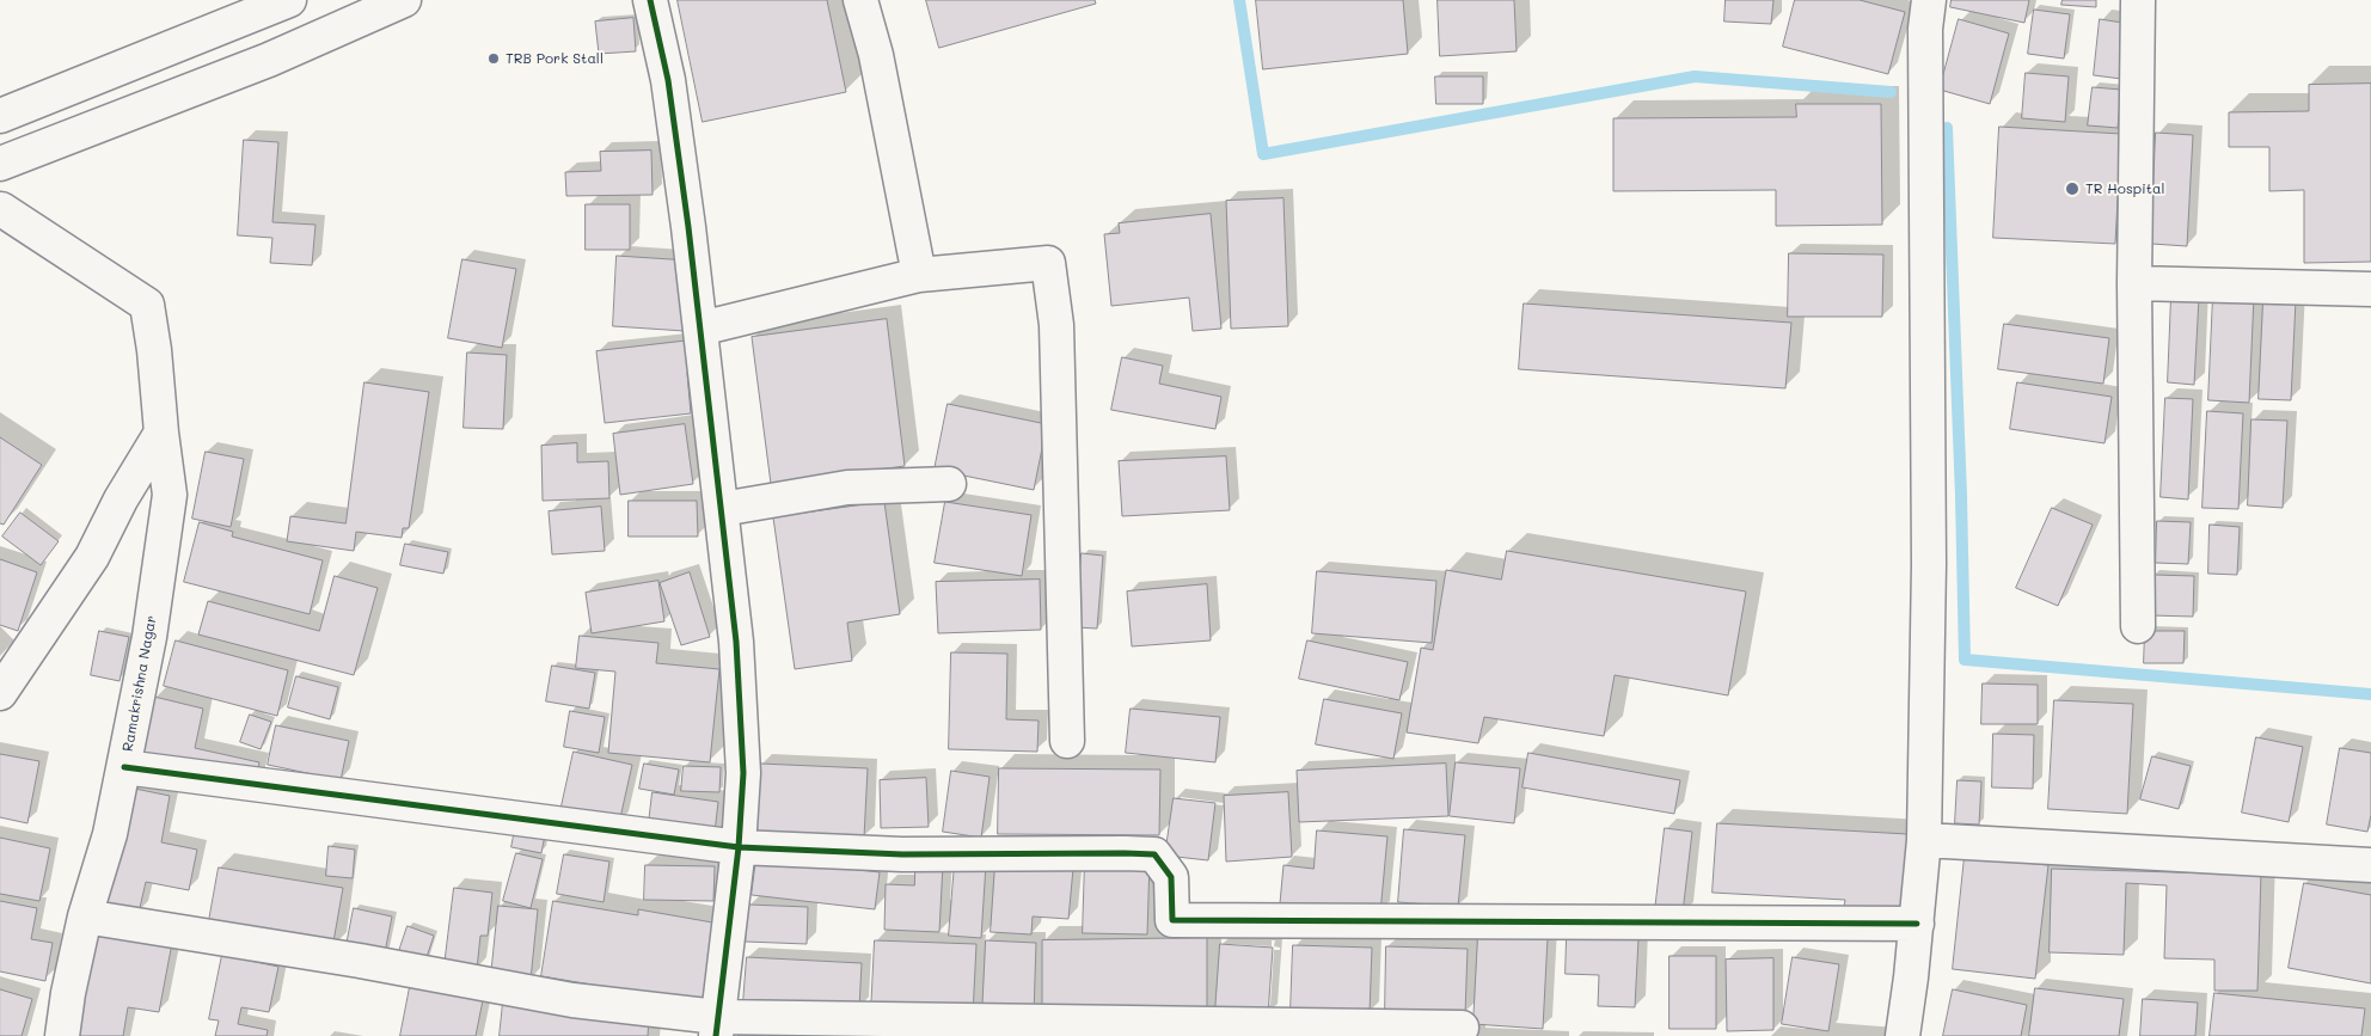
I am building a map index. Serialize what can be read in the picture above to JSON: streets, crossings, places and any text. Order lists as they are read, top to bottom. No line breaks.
{"streets":{"street":["Ramakrishna Nagar"]},"places":["TRB Pork Stall","TR Hospital"]}
